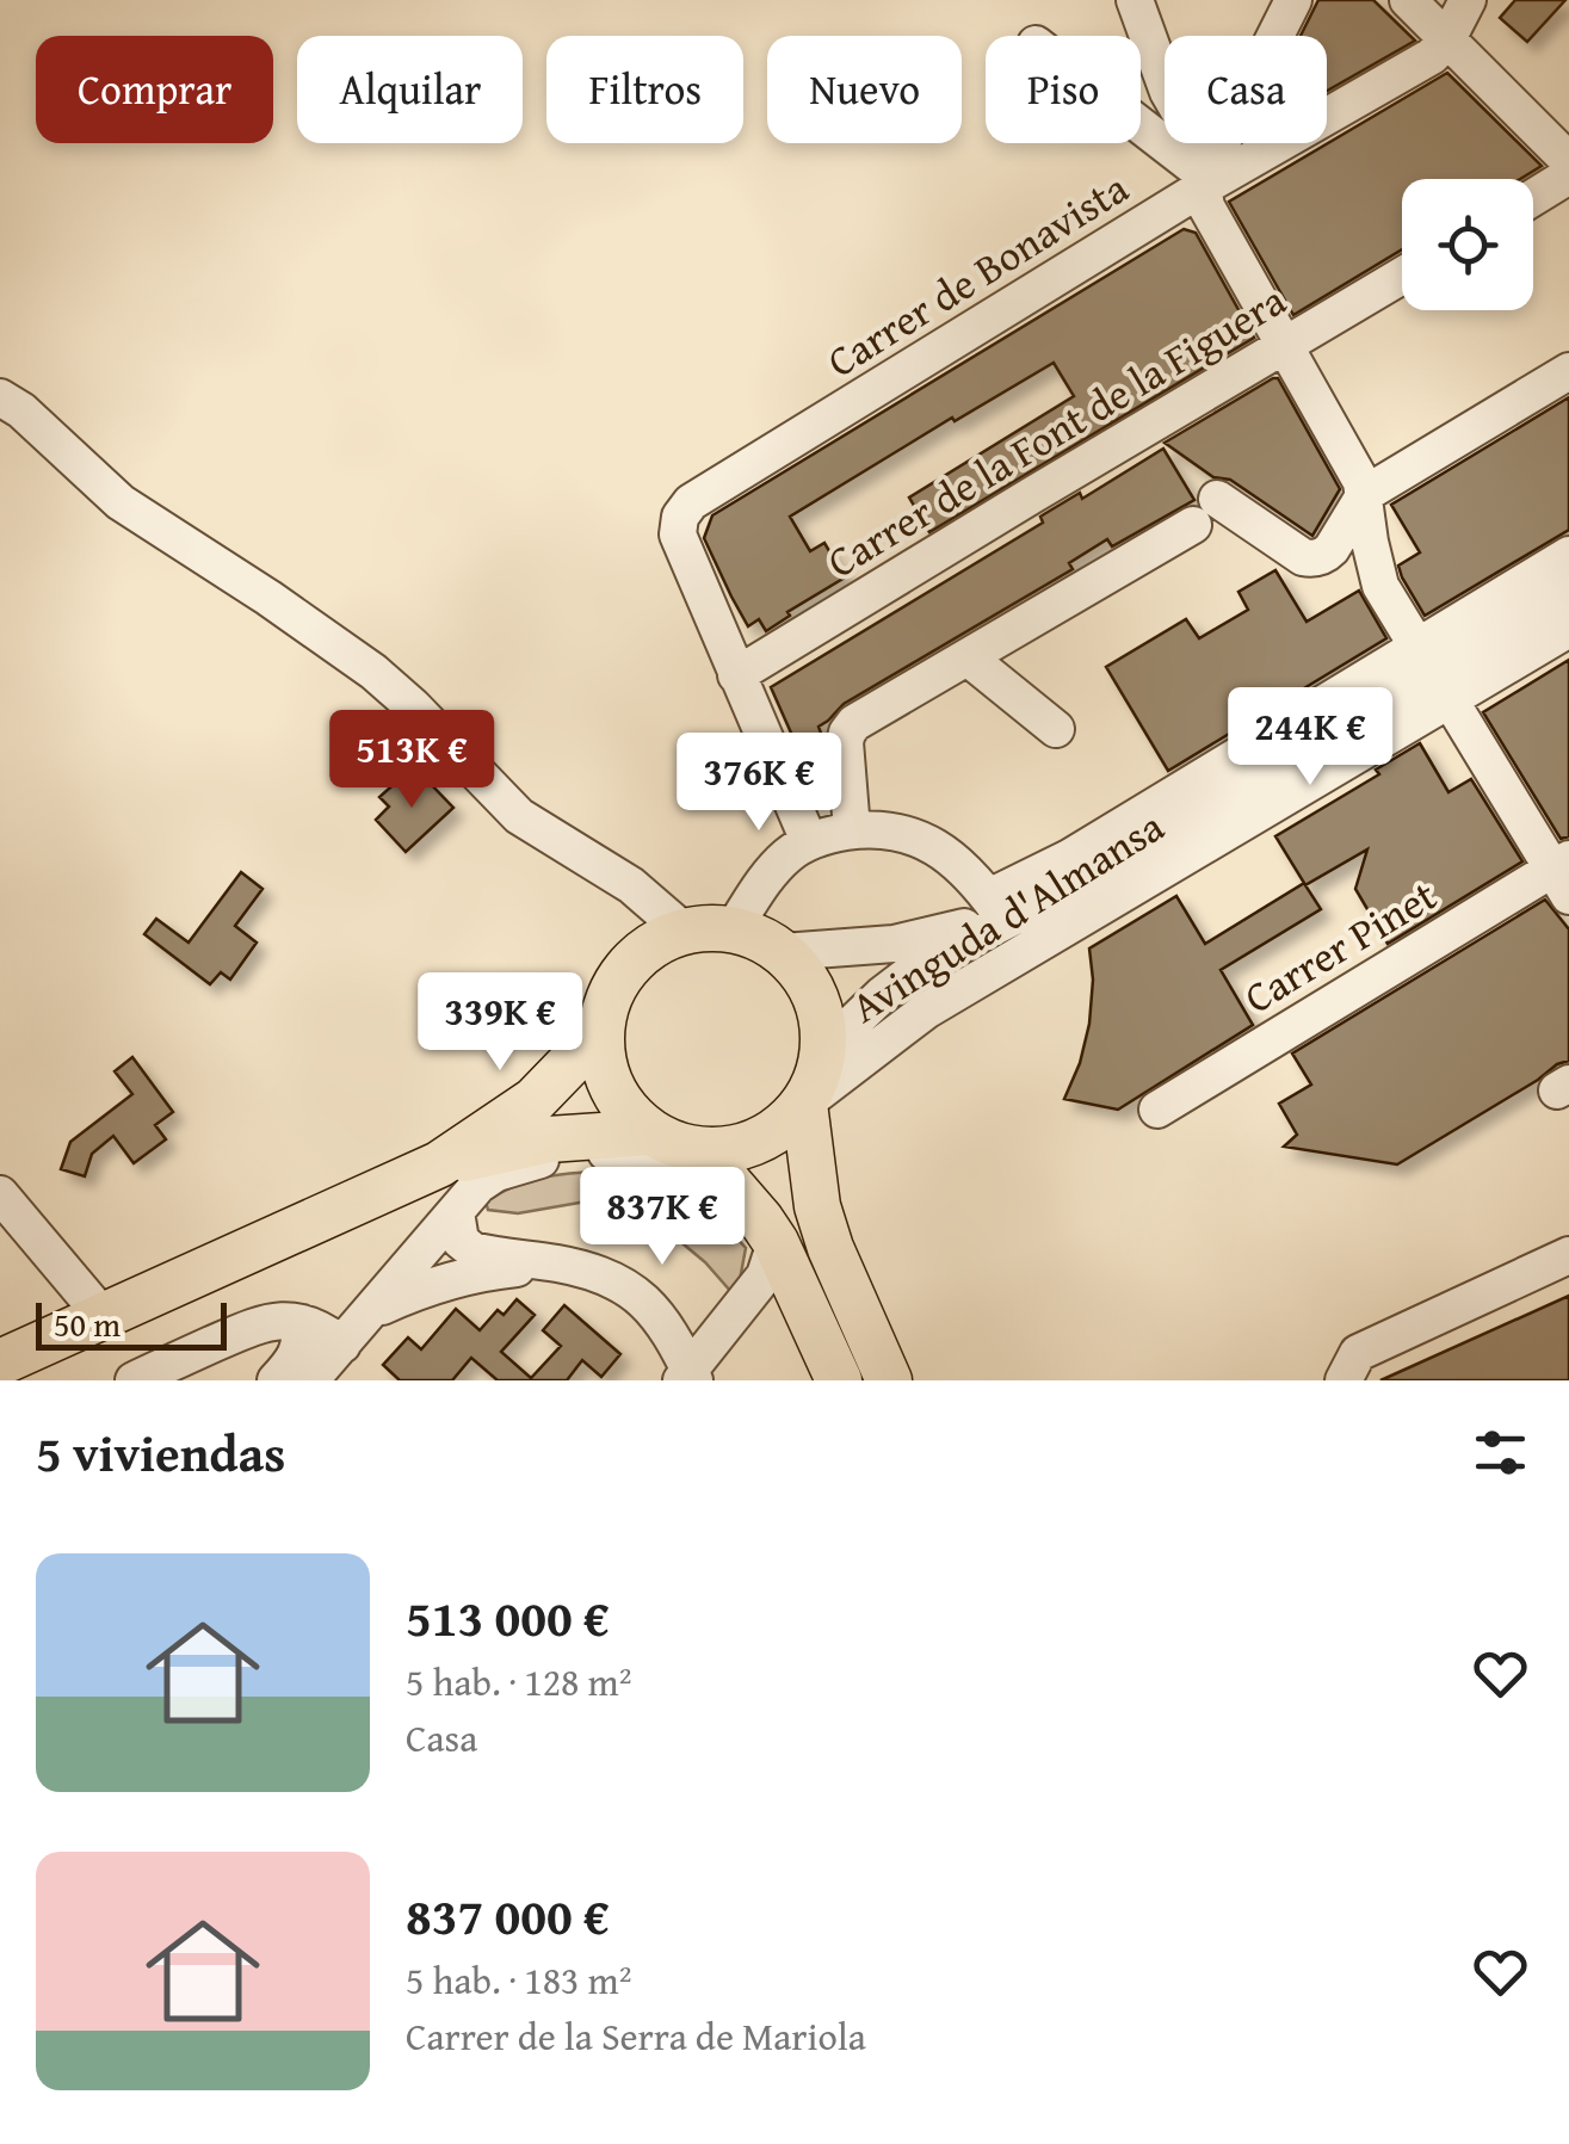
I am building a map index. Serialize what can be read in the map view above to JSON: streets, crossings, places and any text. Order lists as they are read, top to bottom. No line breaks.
{"streets":{"street":["Carrer de Bonavista","Carrer de la Font de la Figuera","Avinguda d'Almansa","Carrer Pinet"]},"crossings":[["Carrer de Bonavista","Carrer de la Font de la Figuera"]],"scale_bar":"50 m","page":{"chip":["Comprar","Alquilar","Filtros","Nuevo","Piso","Casa"],"price":["244K €","513K €","376K €","339K €","837K €"],"scale":"50 m","heading":"5 viviendas","list":[{"name":"513 000 €","note":"5 hab. · 128 m² · Casa"},{"name":"837 000 €","note":"5 hab. · 183 m² · Carrer de la Serra de Mariola"}]}}
